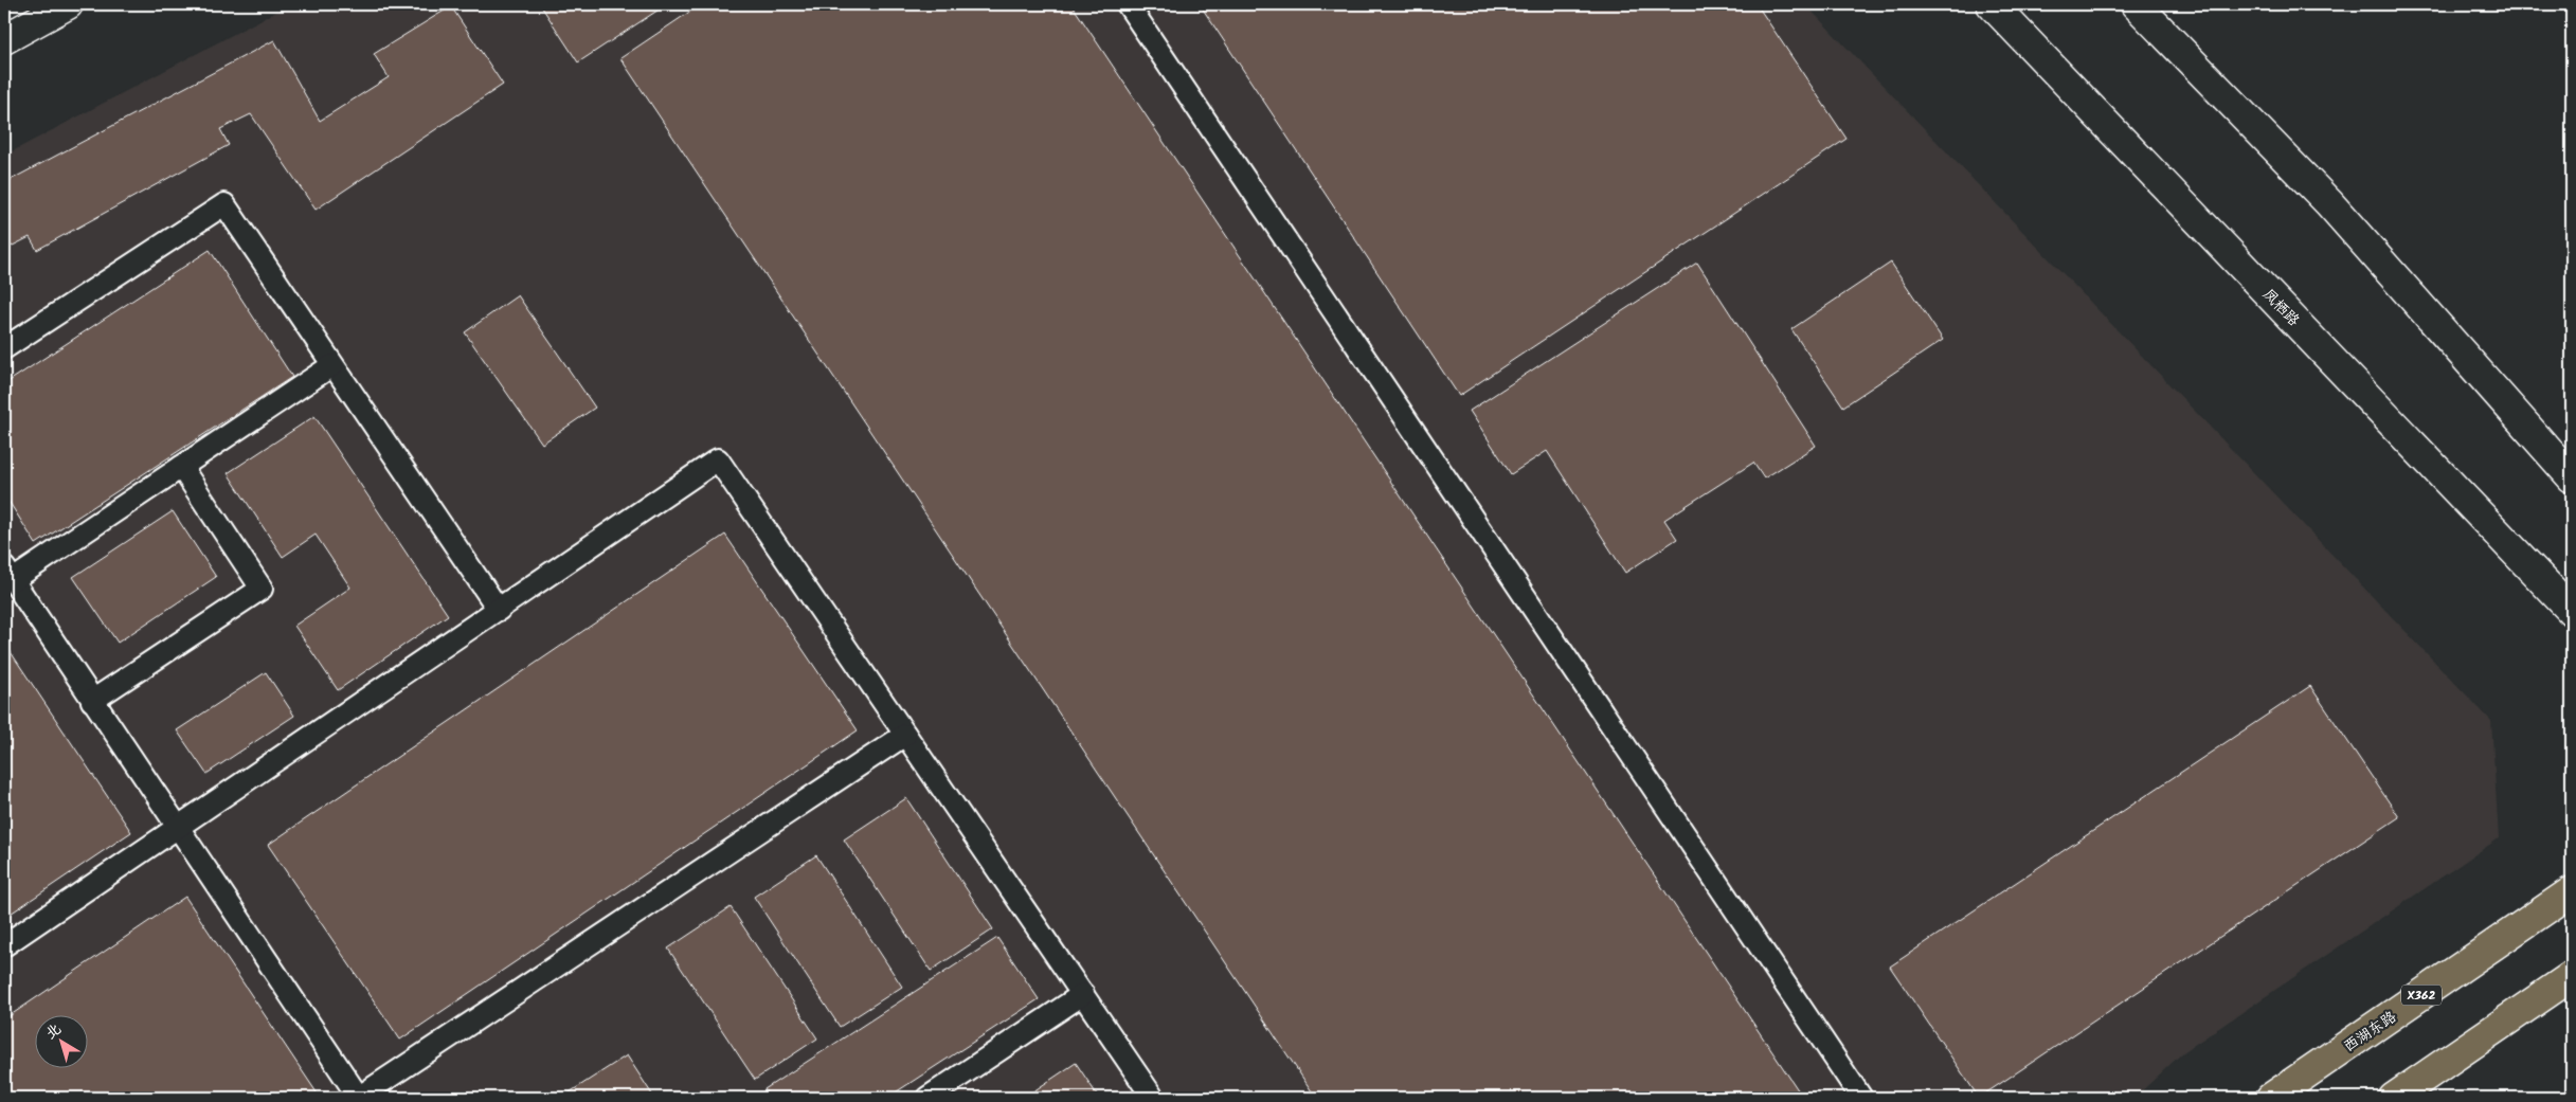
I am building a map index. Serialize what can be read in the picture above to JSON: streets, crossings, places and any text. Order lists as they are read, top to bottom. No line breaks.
{"streets":{"main road":["凤栖路","X362","西湖东路"]},"north":"top left"}
